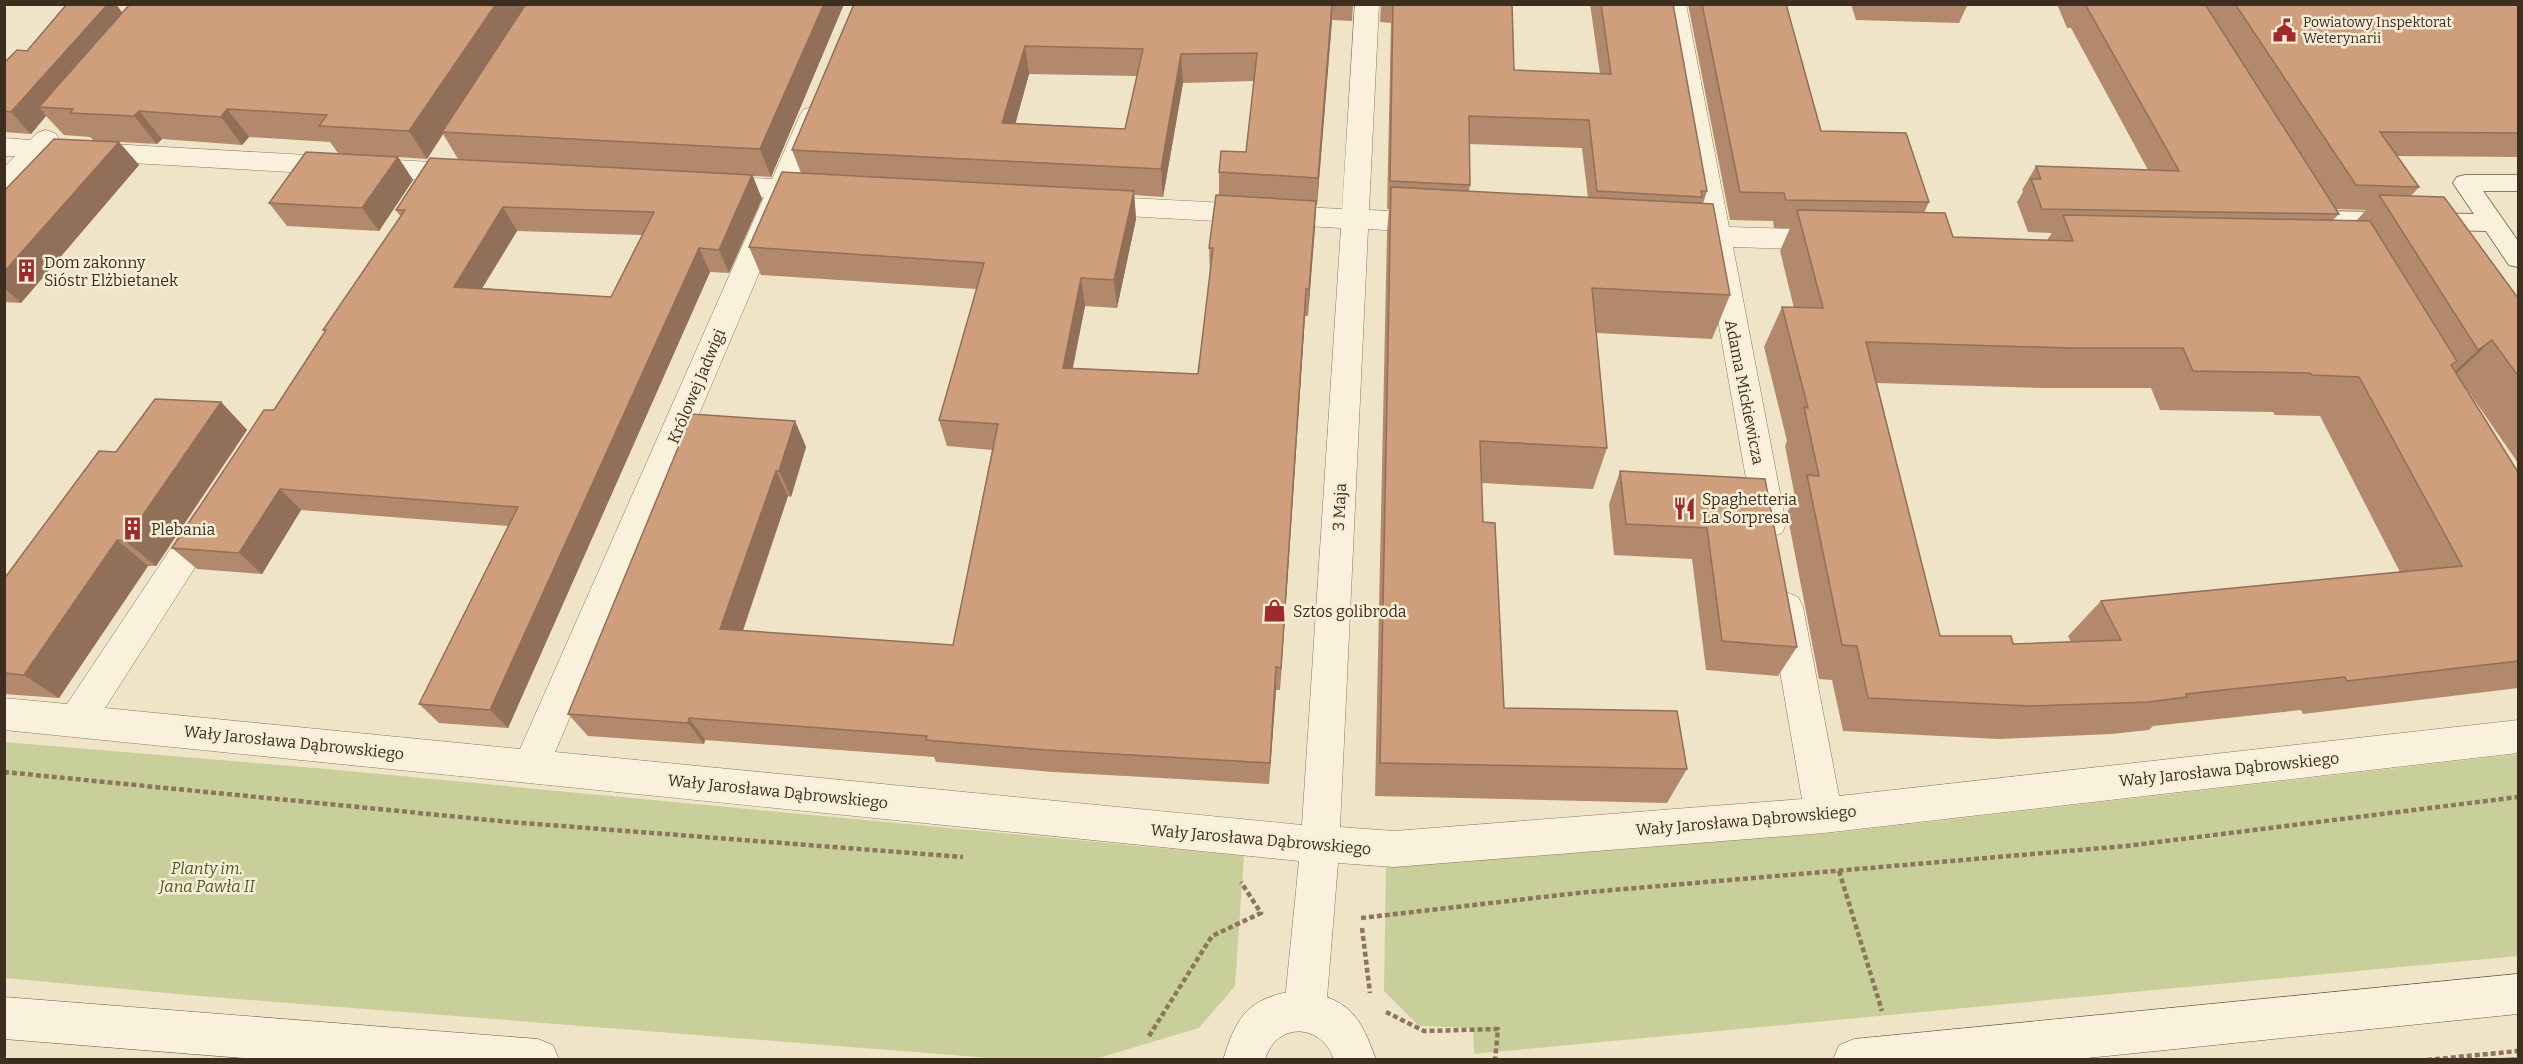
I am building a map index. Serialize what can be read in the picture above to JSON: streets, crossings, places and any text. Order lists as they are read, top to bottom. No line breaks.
{"streets":{"street":["Królowej Jadwigi","Adama Mickiewicza","3 Maja","Wały Jarosława Dąbrowskiego"]},"crossings":[["Królowej Jadwigi","Wały Jarosława Dąbrowskiego"],["Adama Mickiewicza","Wały Jarosława Dąbrowskiego"],["3 Maja","Wały Jarosława Dąbrowskiego"]],"parks":["Planty im. Jana Pawła II"],"places":{"public building":["Powiatowy Inspektorat Weterynarii"],"building":["Dom zakonny Sióstr Elżbietanek","Plebania"],"restaurant":["Spaghetteria La Sorpresa"],"shop":["Sztos golibroda"]}}
